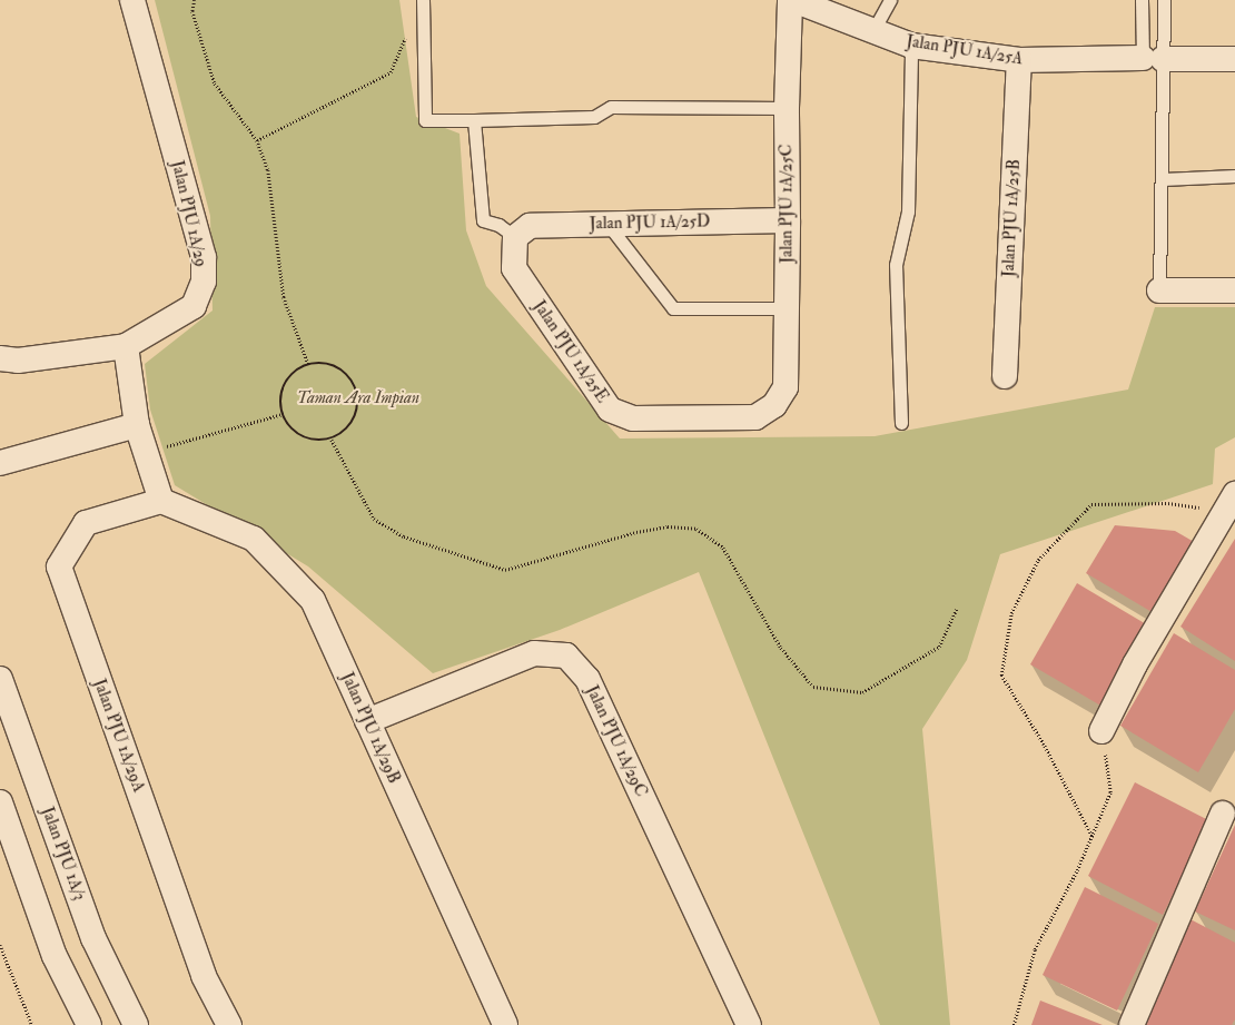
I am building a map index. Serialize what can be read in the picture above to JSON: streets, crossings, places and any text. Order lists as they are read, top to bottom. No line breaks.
{"streets":{"street":["Jalan PJU 1A/25A","Jalan PJU 1A/25C","Jalan PJU 1A/29","Jalan PJU 1A/25B","Jalan PJU 1A/25D","Jalan PJU 1A/25E","Jalan PJU 1A/29B","Jalan PJU 1A/29A","Jalan PJU 1A/29C","Jalan PJU 1A/3"]},"crossings":[["Jalan PJU 1A/25A","Jalan PJU 1A/25B"],["Jalan PJU 1A/25C","Jalan PJU 1A/25D"],["Jalan PJU 1A/25C","Jalan PJU 1A/25E"],["Jalan PJU 1A/25D","Jalan PJU 1A/25E"],["Jalan PJU 1A/29B","Jalan PJU 1A/29A"],["Jalan PJU 1A/29B","Jalan PJU 1A/29C"]],"parks":["Taman Ara Impian"]}
